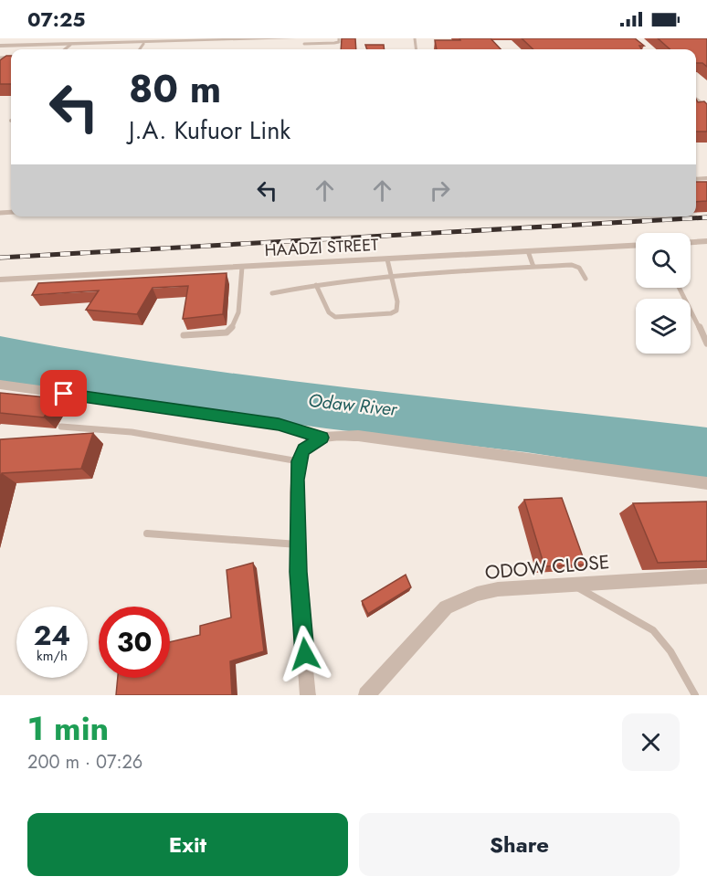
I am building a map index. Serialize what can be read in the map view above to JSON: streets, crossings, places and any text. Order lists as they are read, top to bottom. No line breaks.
{"streets":{"street":["HAADZI STREET","ODOW CLOSE"]},"water":["Odaw River"],"page":{"status":"07:25","turn":["80 m","J.A. Kufuor Link"],"speed":"24 km/h","limit":"30","heading":["1 min","200 m · 07:26"],"buttons":["Exit","Share"]}}
